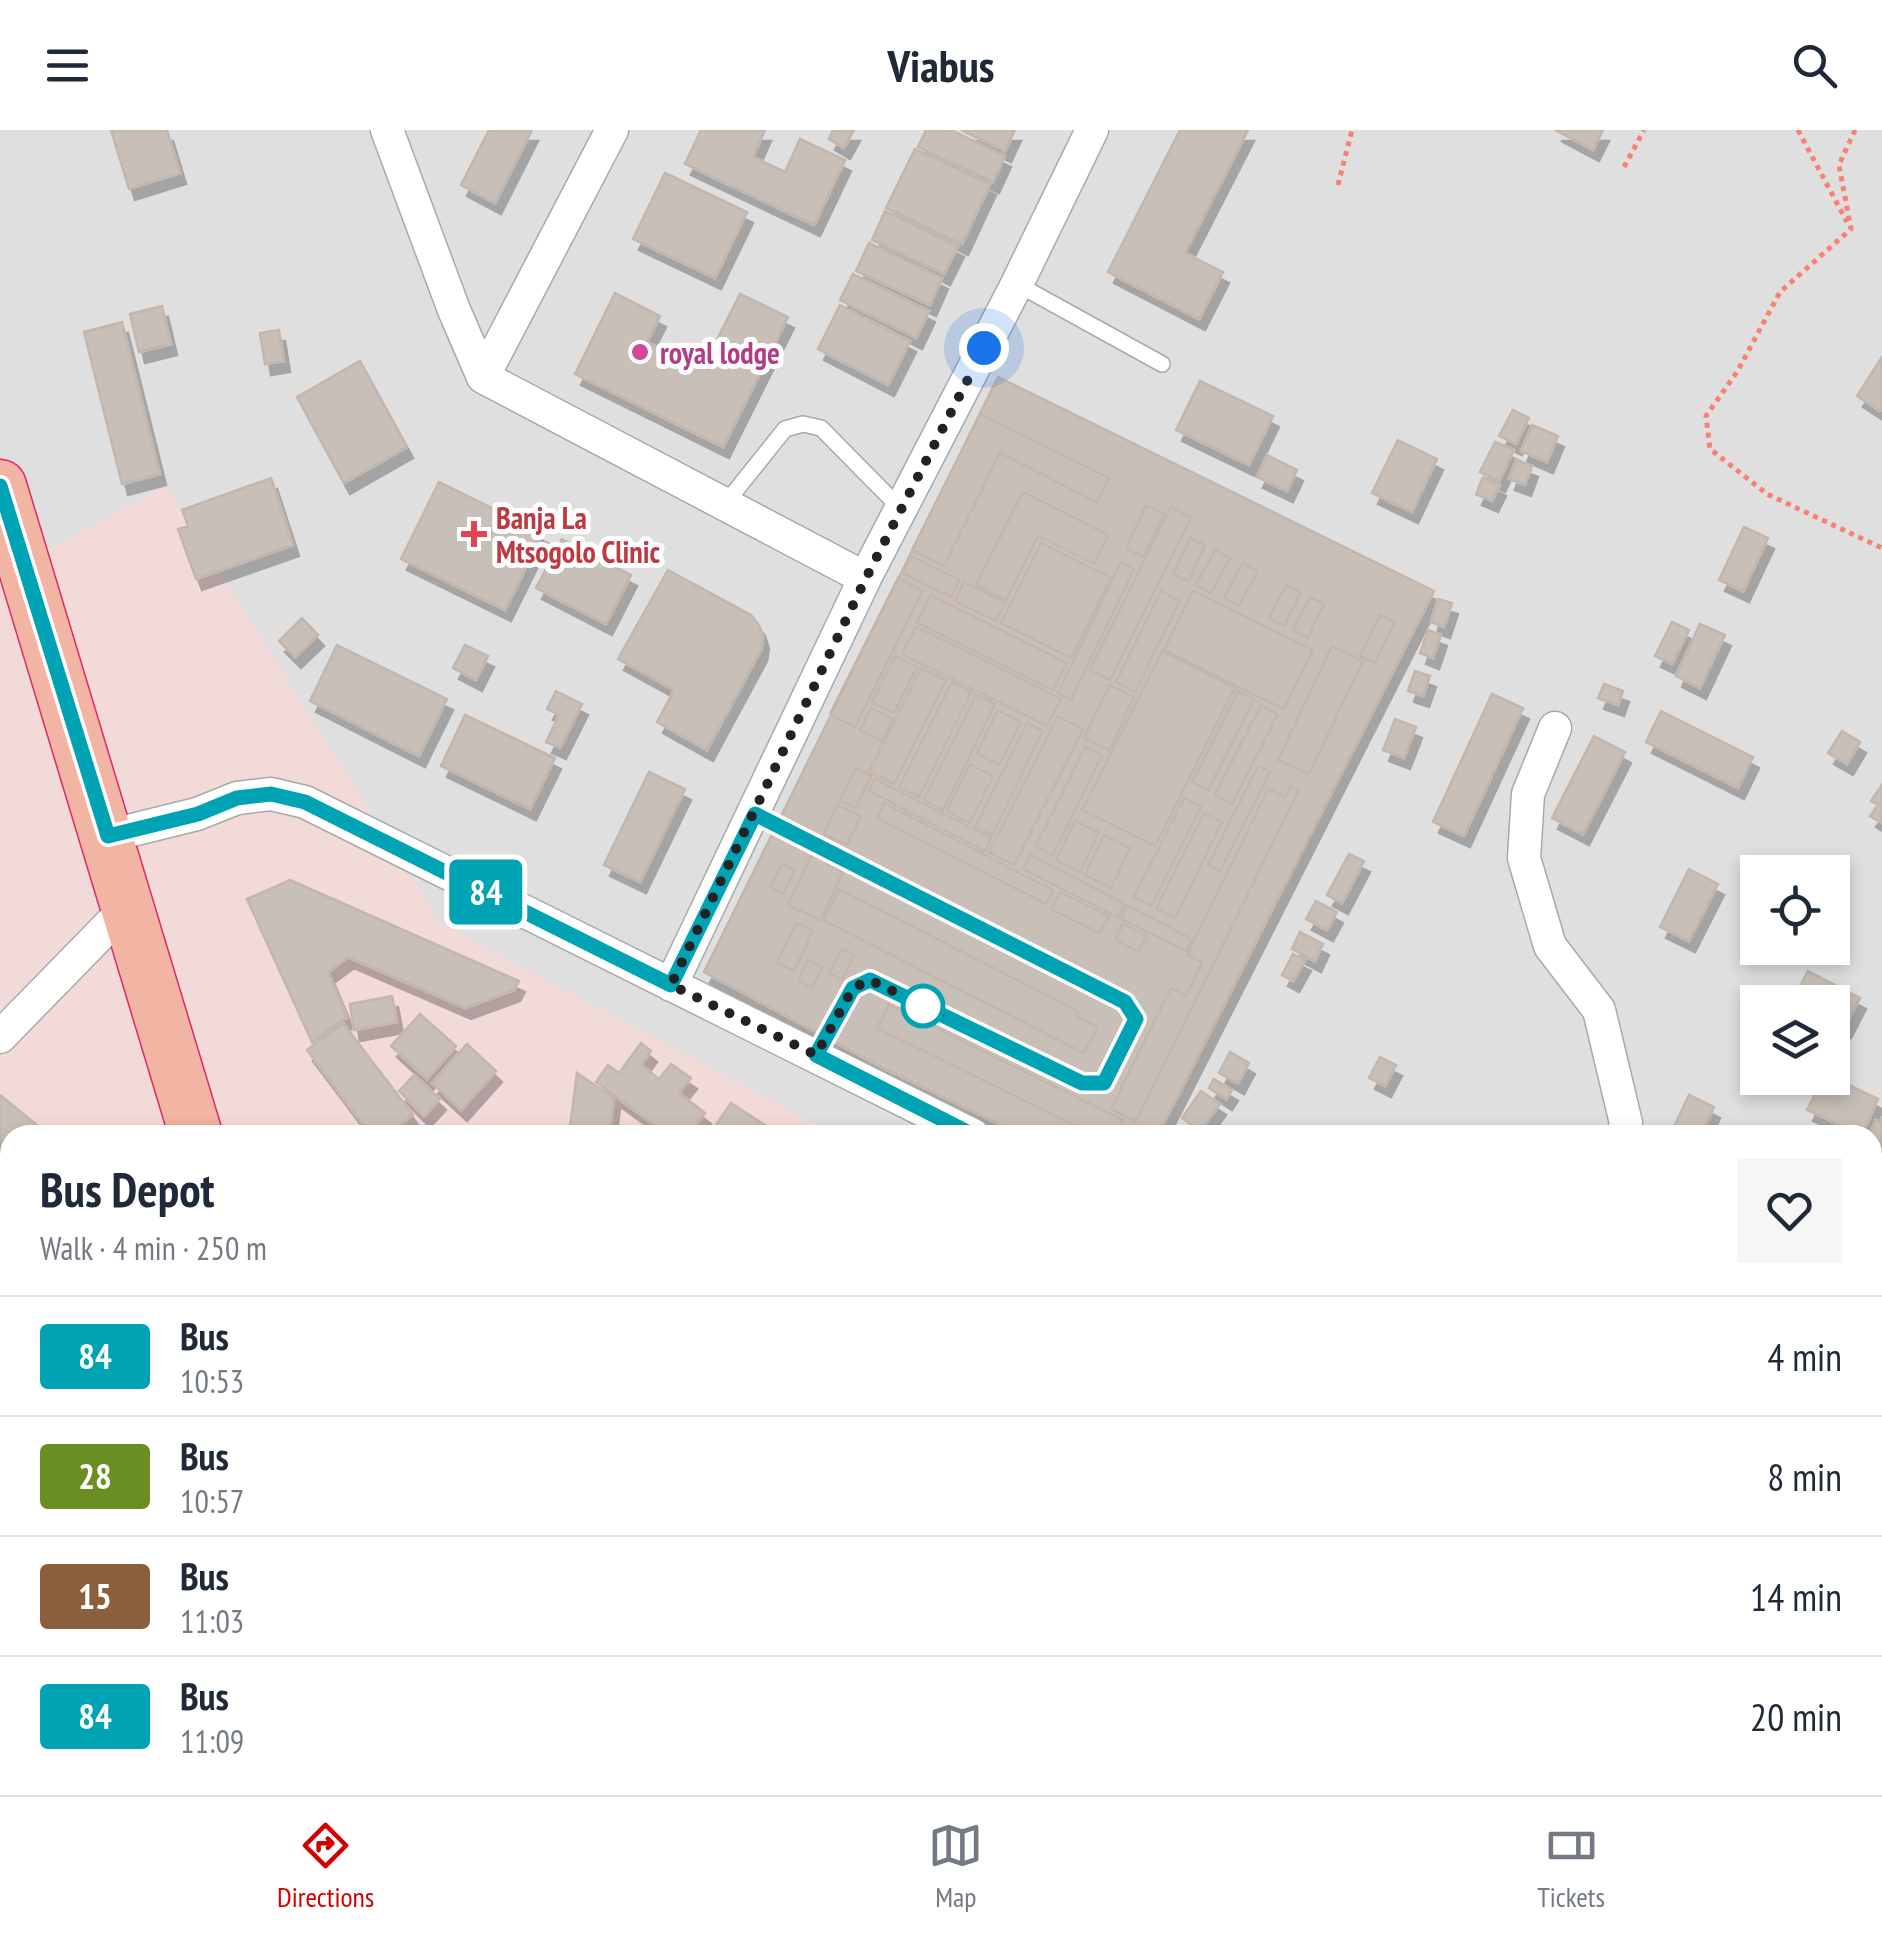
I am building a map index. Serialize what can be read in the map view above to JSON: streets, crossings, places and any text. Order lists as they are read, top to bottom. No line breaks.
{"places":{"other":["royal lodge"],"health":["Banja La Mtsogolo Clinic"]},"lines":["bus line 84"],"page":{"header":"Viabus","on_map":"84","heading":["Bus Depot","Walk · 4 min · 250 m"],"list":[{"mark":"84","name":"Bus","note":"10:53","value":"4 min"},{"mark":"28","name":"Bus","note":"10:57","value":"8 min"},{"mark":"15","name":"Bus","note":"11:03","value":"14 min"},{"mark":"84","name":"Bus","note":"11:09","value":"20 min"}],"tabs":["Directions","Map","Tickets"]}}
